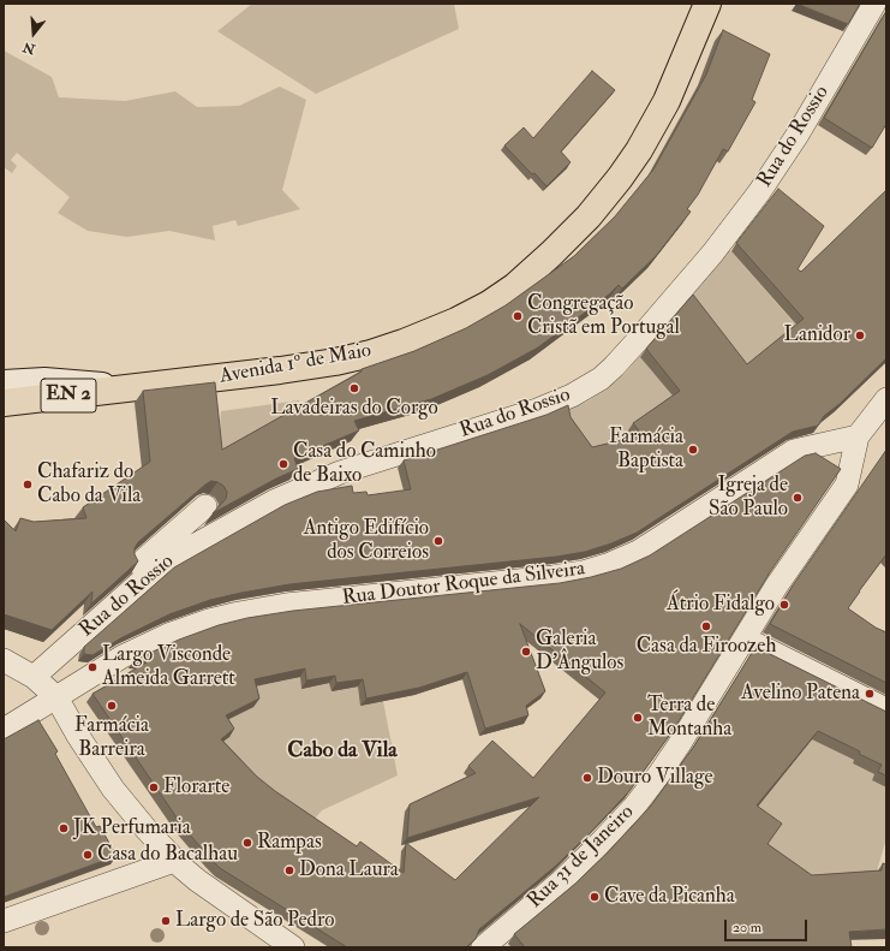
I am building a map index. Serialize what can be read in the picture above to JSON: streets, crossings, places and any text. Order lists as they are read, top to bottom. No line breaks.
{"streets":{"main road":["Avenida 1º de Maio","EN 2"],"street":["Rua do Rossio","Rua Doutor Roque da Silveira","Rua 31 de Janeiro"]},"crossings":[["Rua Doutor Roque da Silveira","Rua 31 de Janeiro"]],"districts":["Cabo da Vila"],"places":["Congregação Cristã em Portugal","Lanidor","Lavadeiras do Corgo","Farmácia Baptista","Casa do Caminho de Baixo","Chafariz do Cabo da Vila","Igreja de São Paulo","Antigo Edifício dos Correios","Átrio Fidalgo","Casa da Firoozeh","Galeria D'Ângulos","Largo Visconde Almeida Garrett","Avelino Patena","Farmácia Barreira","Terra de Montanha","Douro Village","Florarte","JK Perfumaria","Rampas","Casa do Bacalhau","Dona Laura","Cave da Picanha","Largo de São Pedro"],"scale_bar":"20 m","north":"bottom"}
